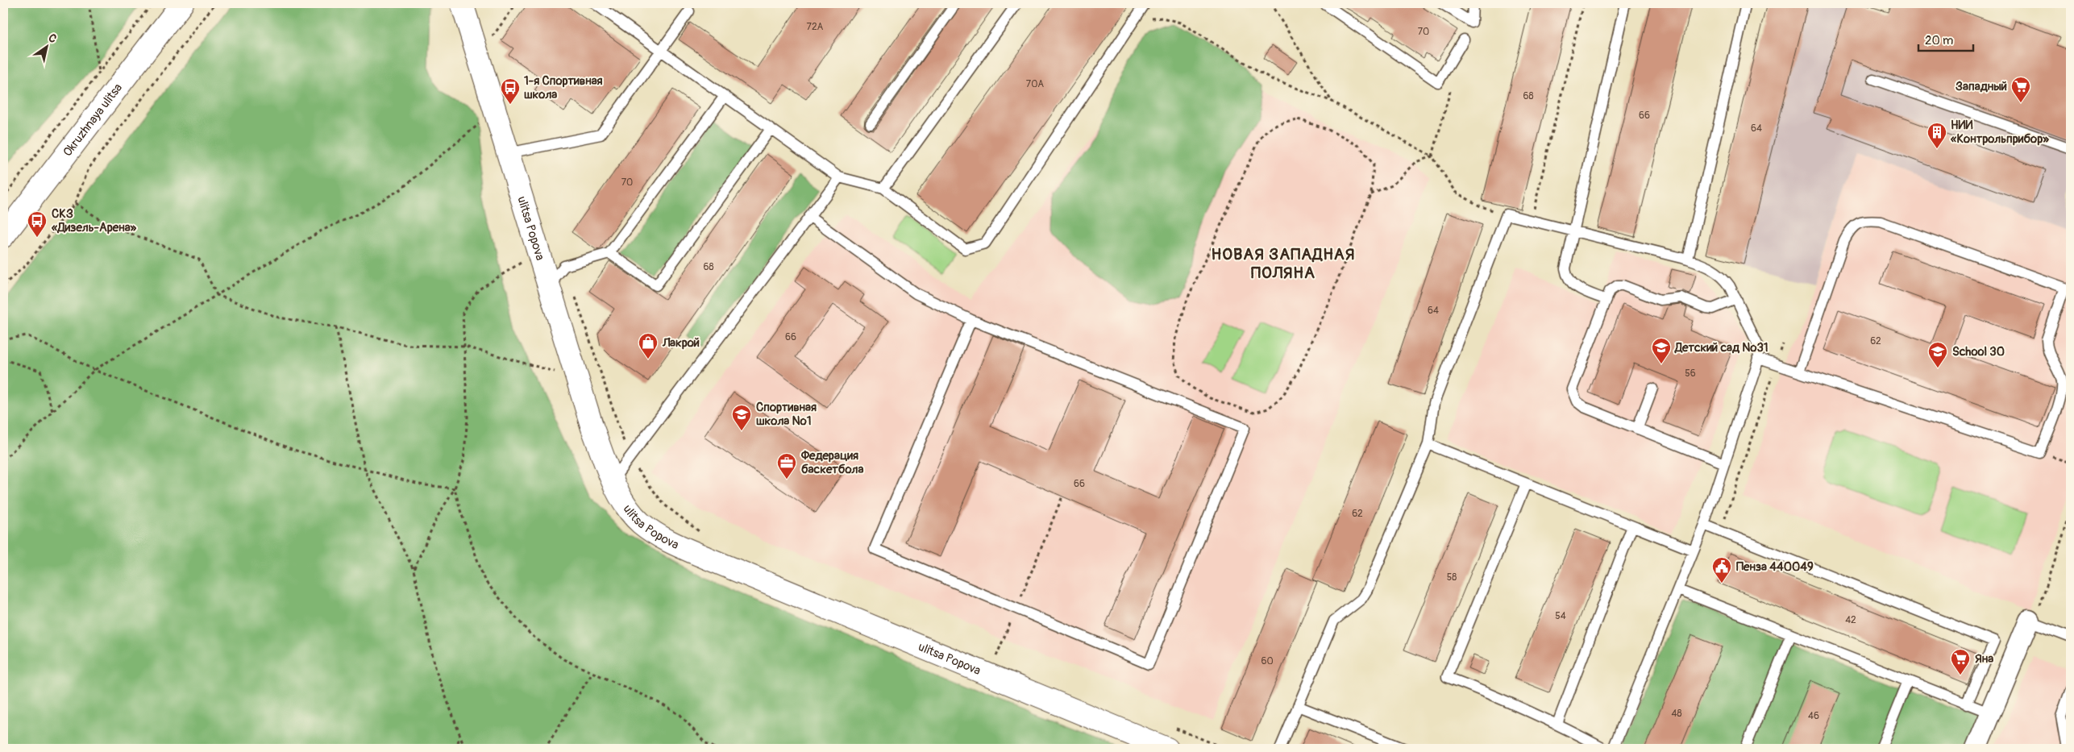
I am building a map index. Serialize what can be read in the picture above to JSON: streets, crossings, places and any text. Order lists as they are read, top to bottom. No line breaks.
{"streets":{"street":["Okruzhnaya ulitsa","ulitsa Popova"]},"districts":["НОВАЯ ЗАПАДНАЯ ПОЛЯНА"],"places":{"supermarket":["Западный","Яна"],"bus stop":["1-я Спортивная школа","СКЗ «Дизель-Арена»"],"building":["НИИ «Контрольприбор»"],"shop":["Лакрой"],"school or university":["Детский сад №31","School 30","Спортивная школа №1"],"office":["Федерация баскетбола"],"public building":["Пенза 440049"]},"house_numbers":["72А","70","70А","68","66","64","70","68","64","66","62","56","66","62","58","54","42","60","48","46"],"scale_bar":"20 m","north":"top right"}
